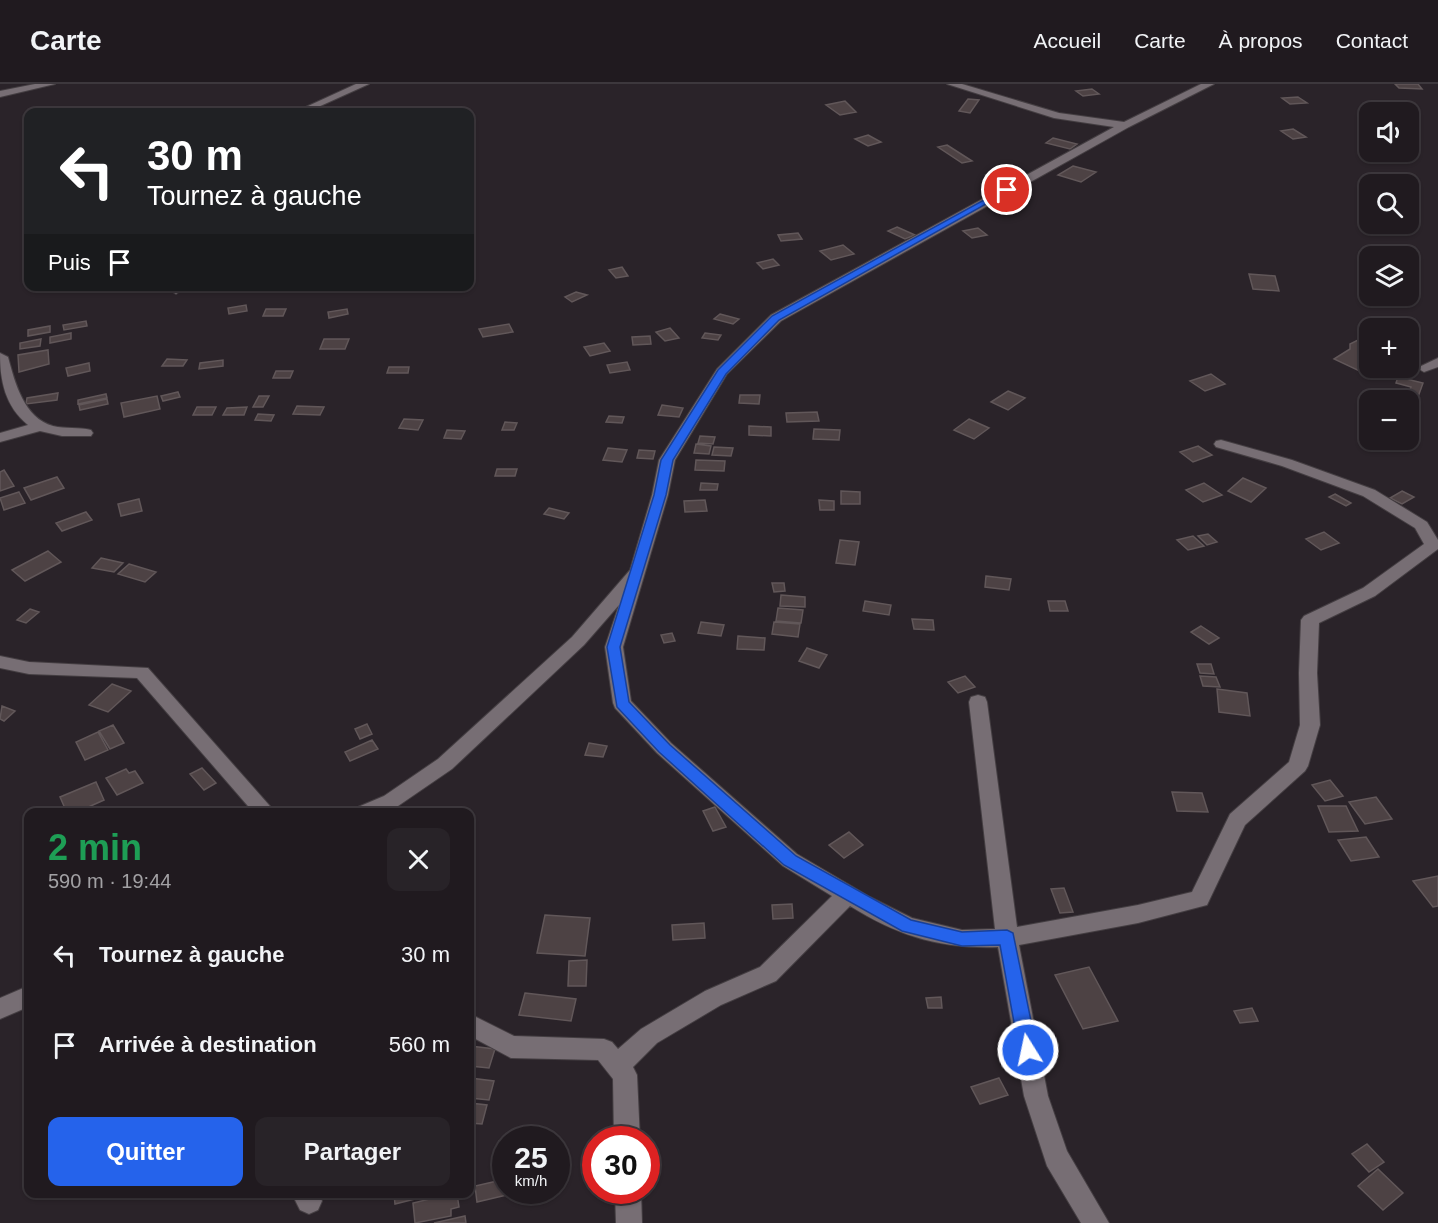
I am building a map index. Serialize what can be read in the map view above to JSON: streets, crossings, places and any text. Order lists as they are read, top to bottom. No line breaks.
{"page":{"header":"Carte","nav":["Accueil","Carte","À propos","Contact"],"map_buttons":["+","−"],"turn":["30 m","Tournez à gauche"],"then":"Puis","heading":["2 min","590 m · 19:44"],"list":[{"name":"Tournez à gauche","value":"30 m"},{"name":"Arrivée à destination","value":"560 m"}],"buttons":["Quitter","Partager"],"speed":"25 km/h","limit":"30"}}
